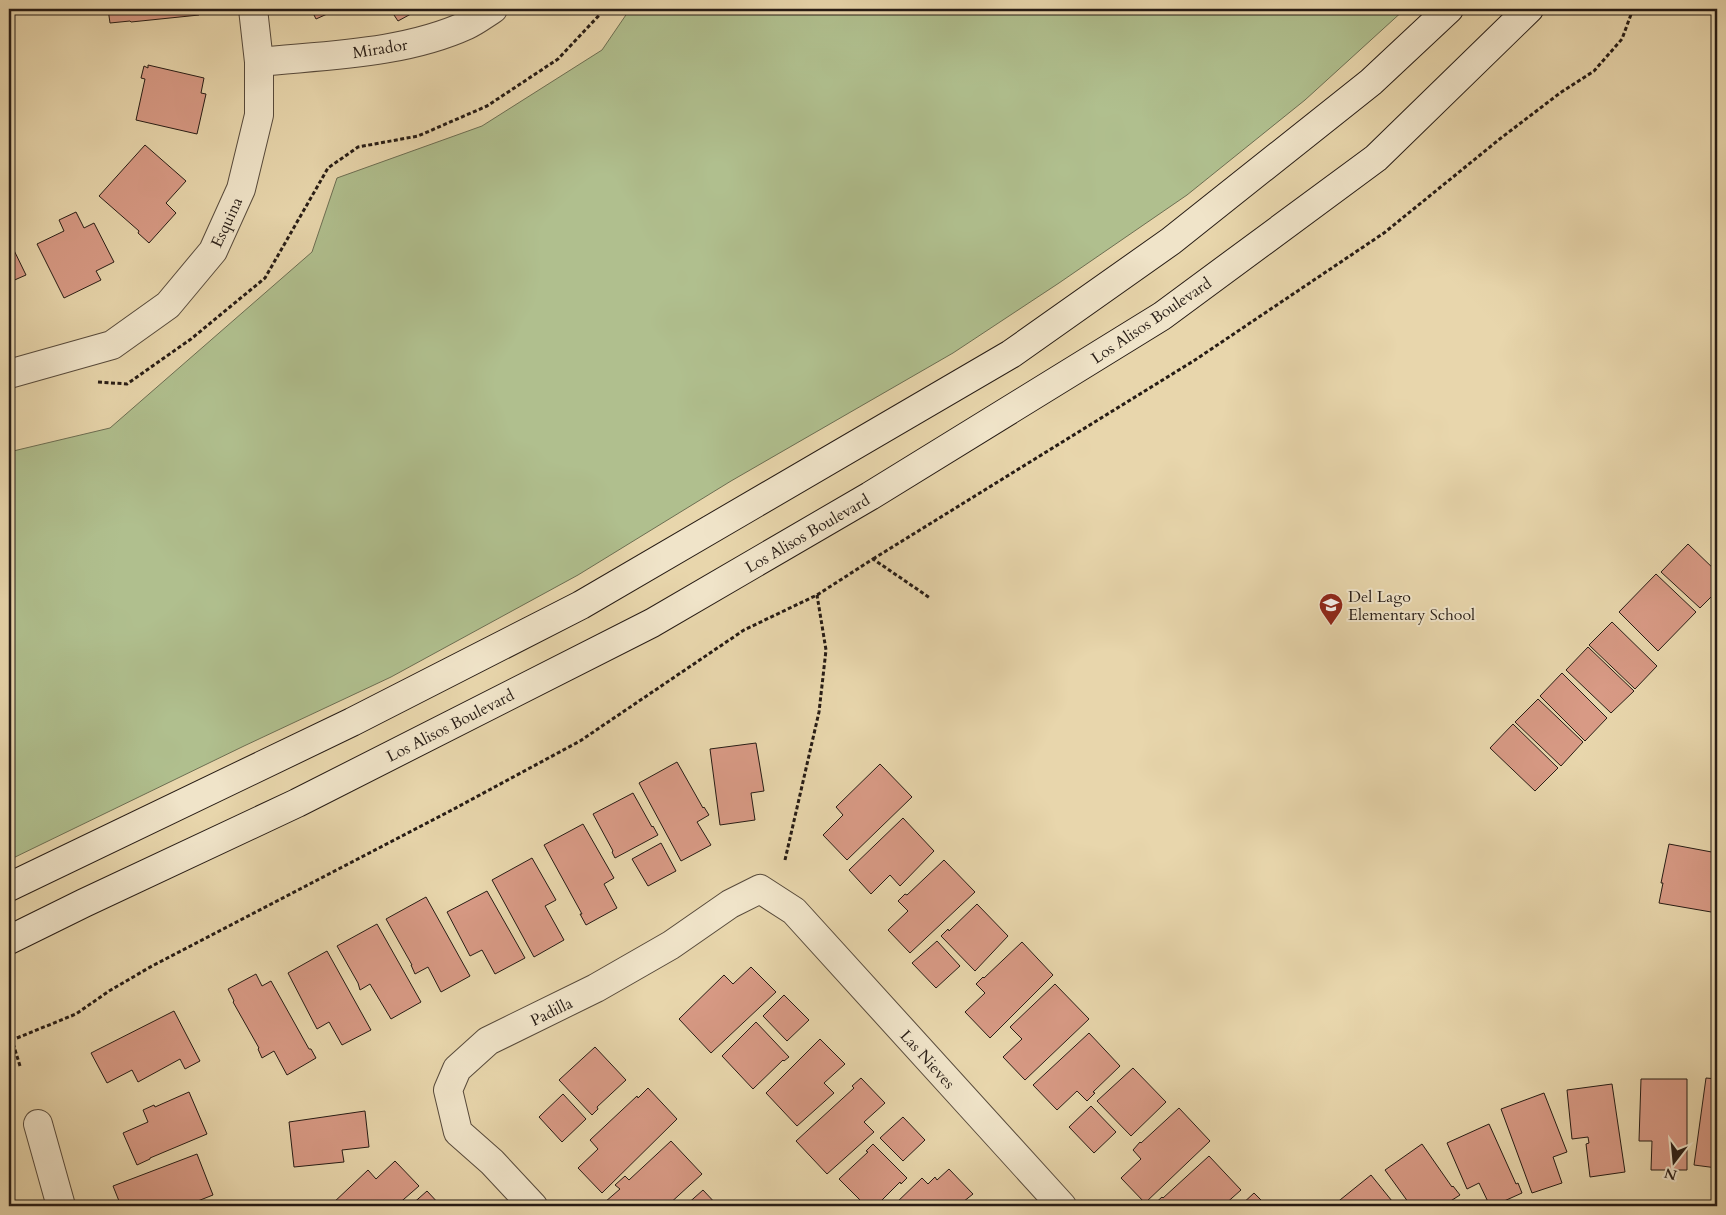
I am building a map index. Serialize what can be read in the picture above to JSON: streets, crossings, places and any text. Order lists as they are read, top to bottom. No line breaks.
{"streets":{"main road":["Mirador","Esquina","Los Alisos Boulevard","Padilla","Las Nieves"]},"crossings":[["Mirador","Esquina"],["Padilla","Las Nieves"]],"places":{"school or university":["Del Lago Elementary School"]},"north":"bottom"}
